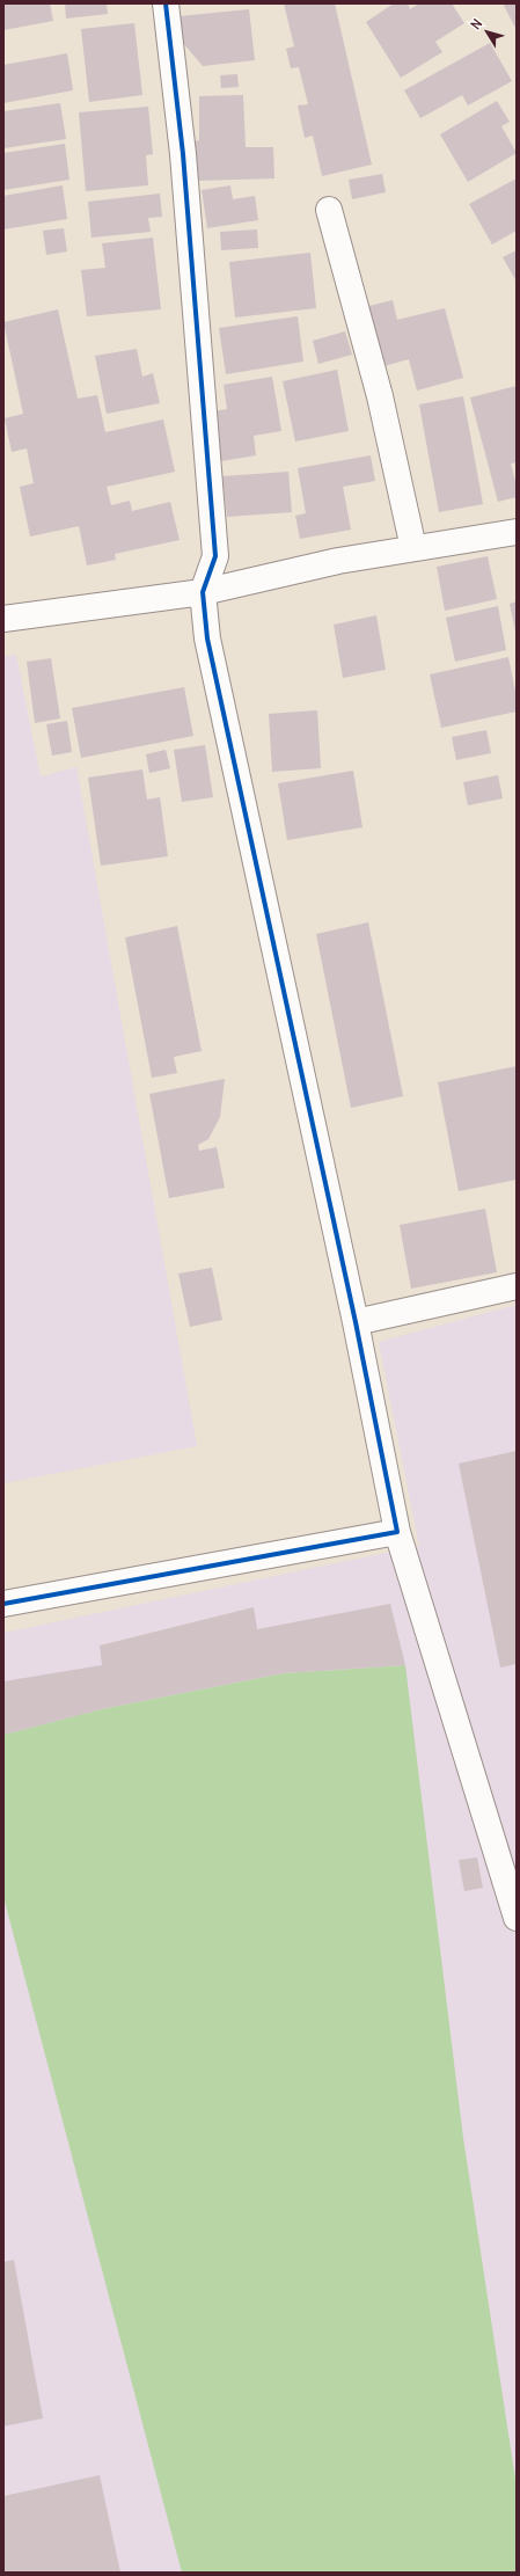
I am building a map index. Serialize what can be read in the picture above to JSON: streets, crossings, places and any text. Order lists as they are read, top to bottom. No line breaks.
{"north":"top left"}
